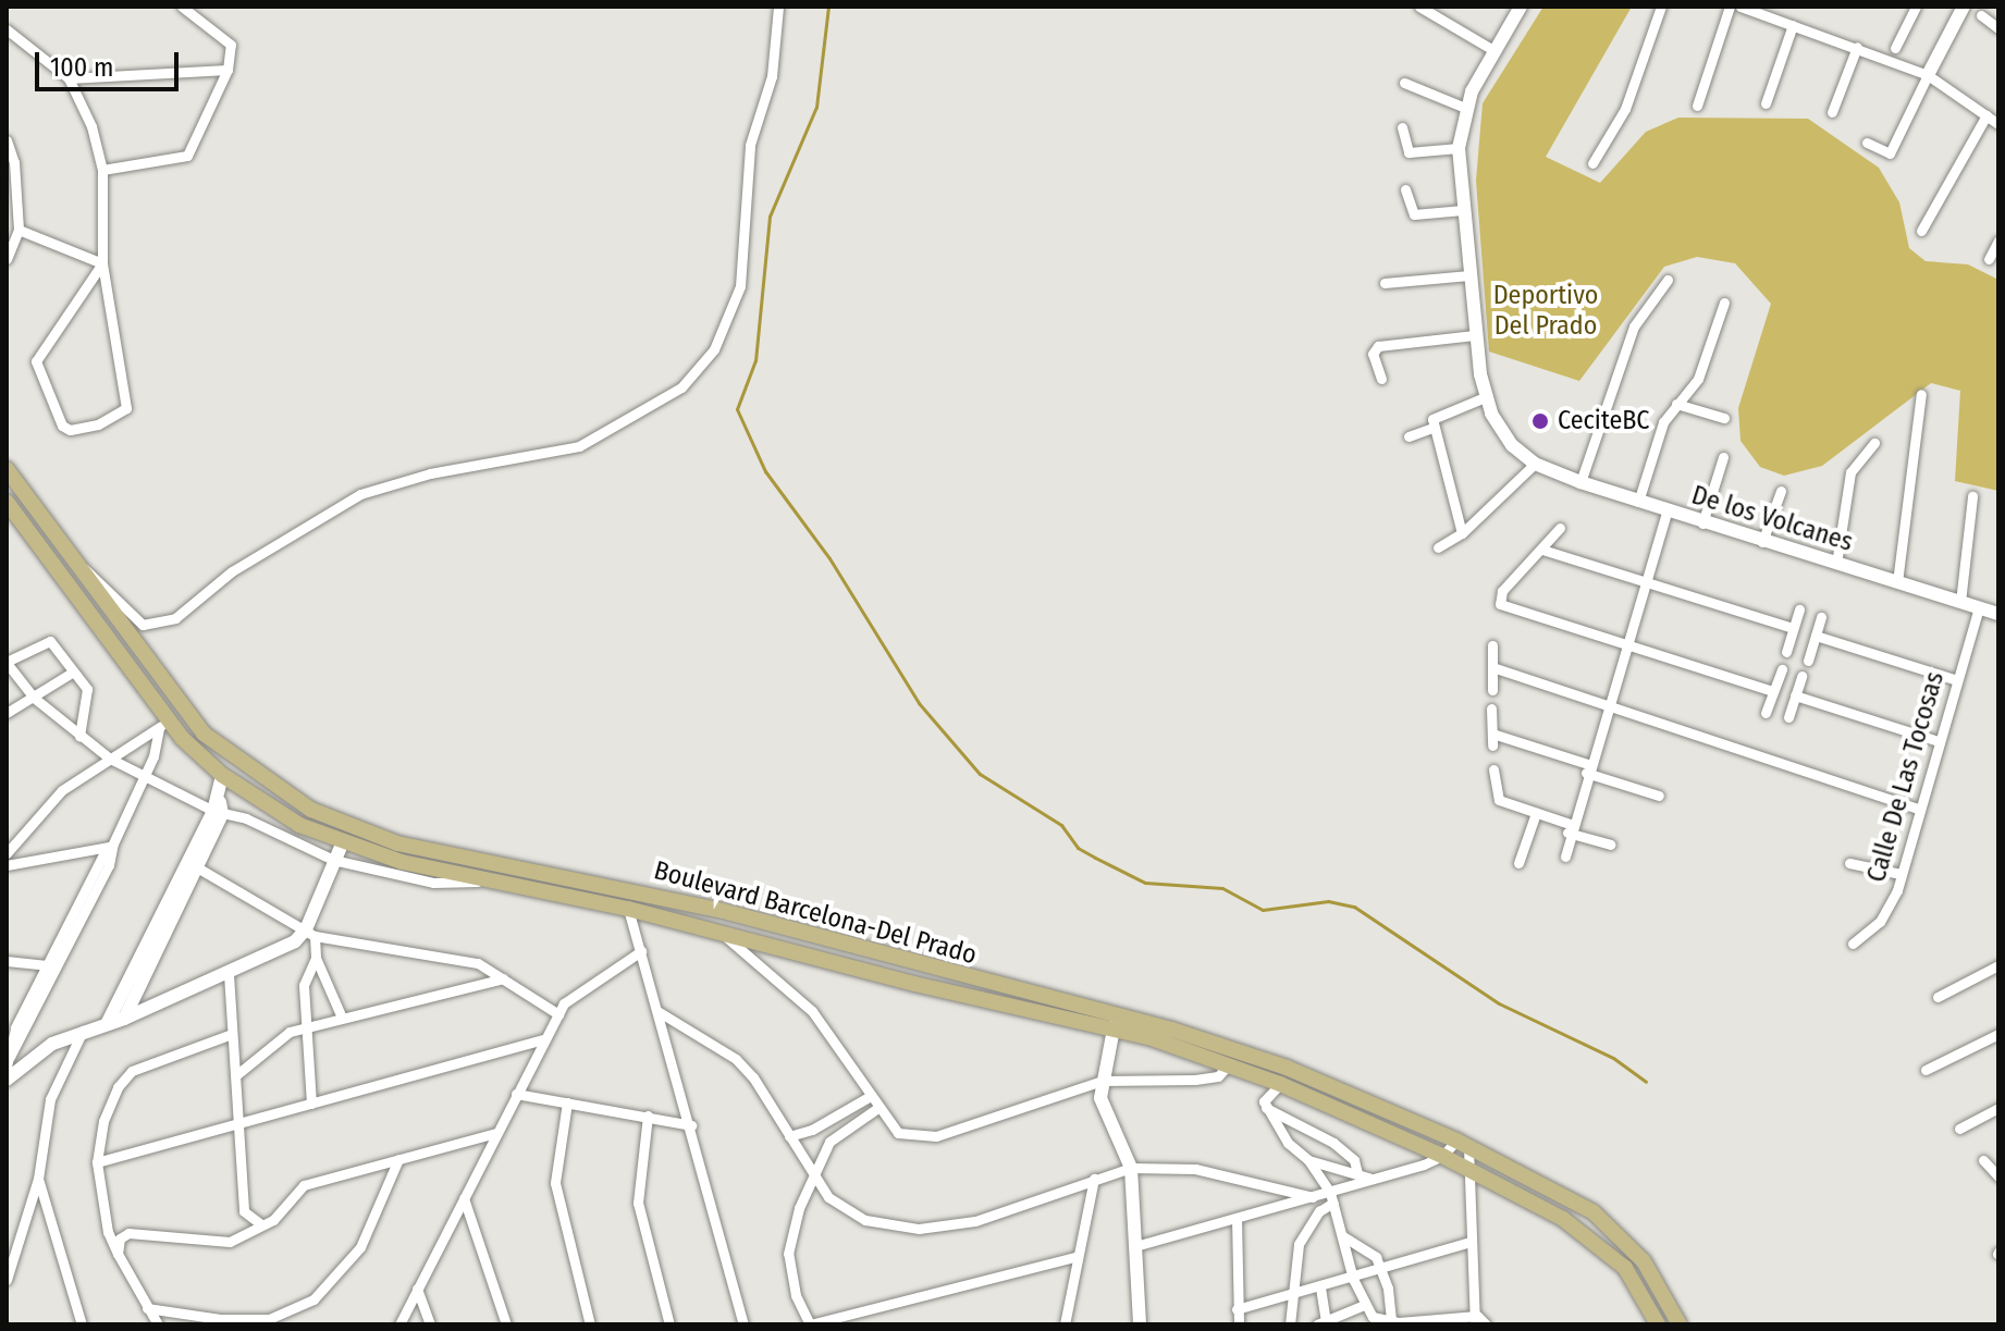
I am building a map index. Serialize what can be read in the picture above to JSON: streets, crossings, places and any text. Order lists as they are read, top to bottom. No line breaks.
{"streets":{"main road":["Boulevard Barcelona-Del Prado"],"street":["De los Volcanes","Calle De Las Tocosas"]},"crossings":[["De los Volcanes","Calle De Las Tocosas"]],"parks":["Deportivo Del Prado"],"places":["CeciteBC"],"scale_bar":"100 m"}
